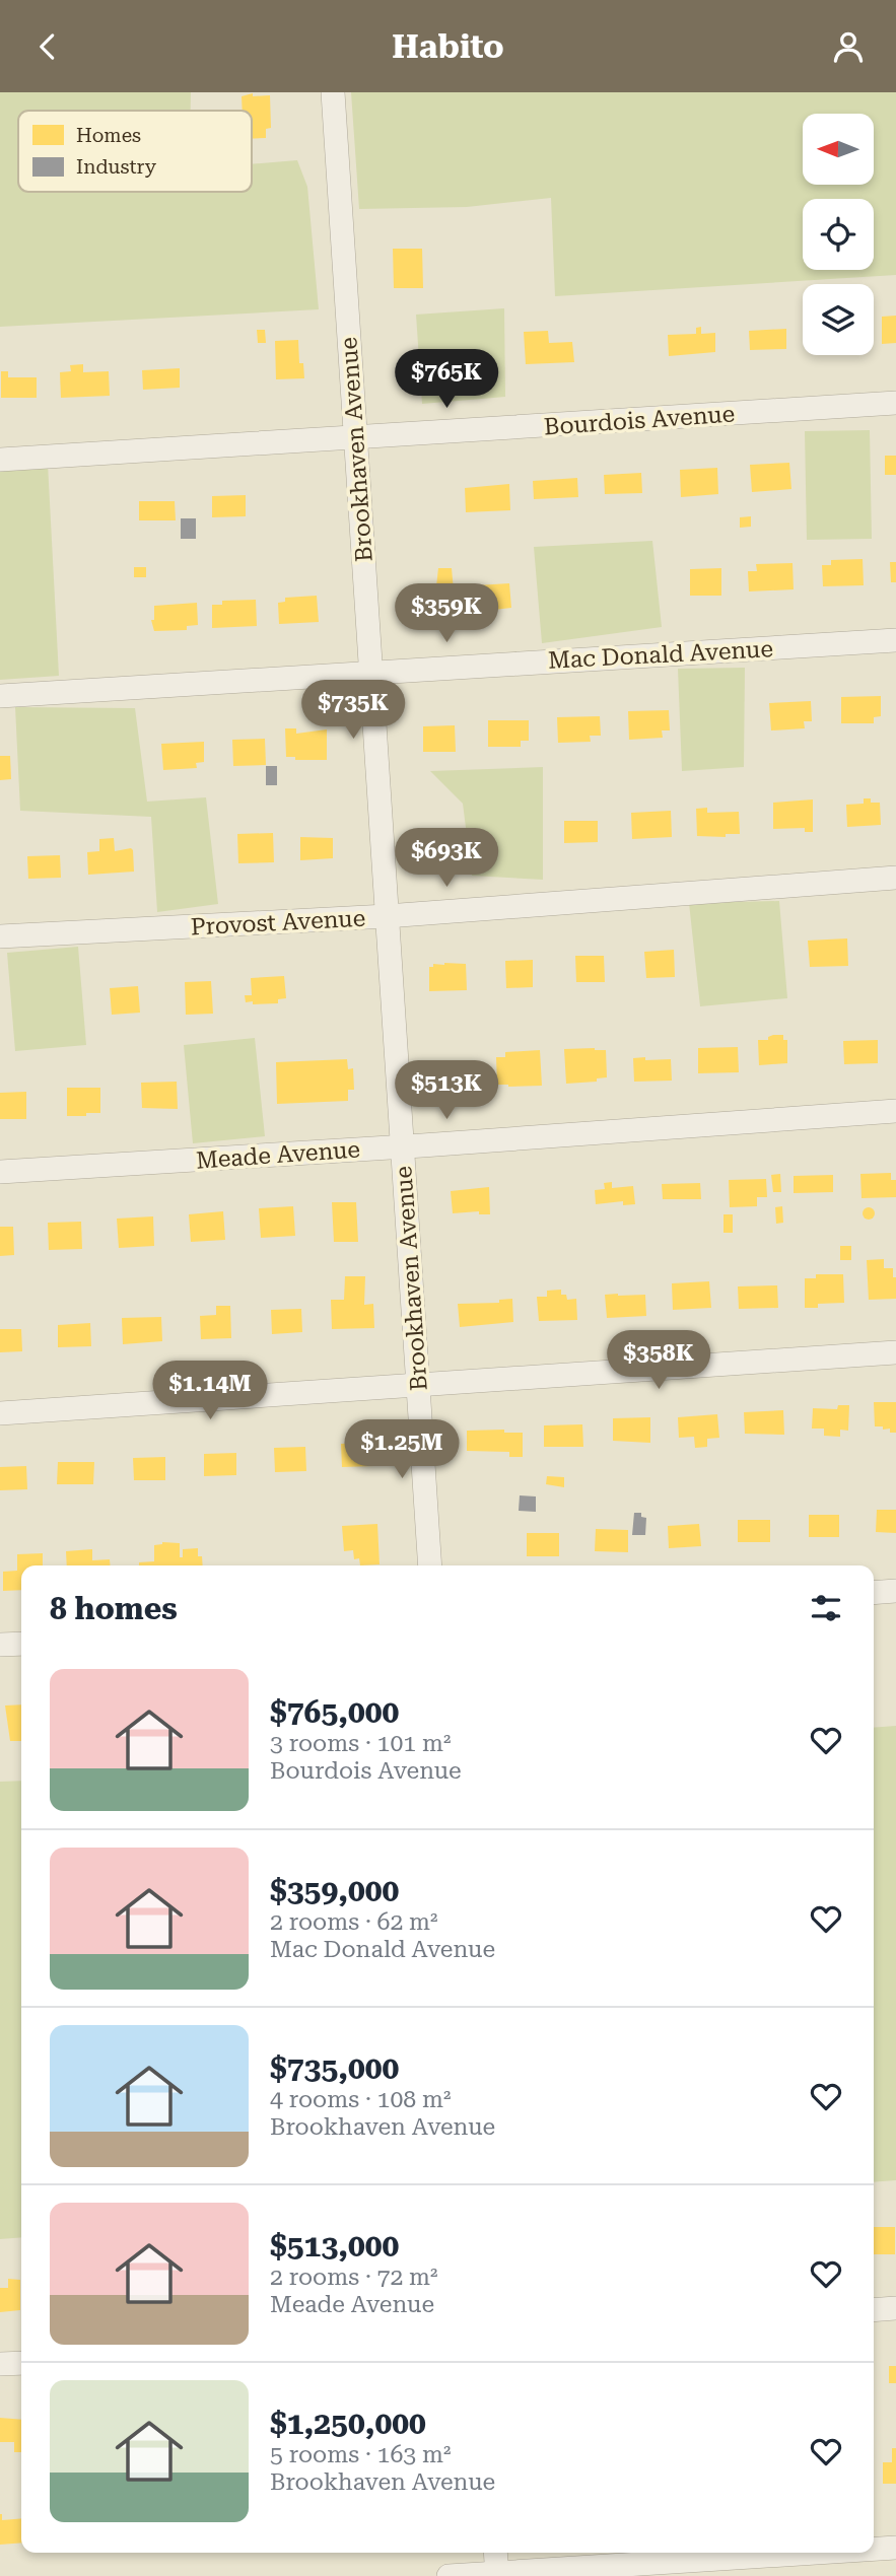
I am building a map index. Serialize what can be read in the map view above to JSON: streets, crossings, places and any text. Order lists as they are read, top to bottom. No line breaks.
{"streets":{"street":["Bourdois Avenue","Brookhaven Avenue","Mac Donald Avenue","Provost Avenue","Meade Avenue"]},"crossings":[["Bourdois Avenue","Brookhaven Avenue"],["Brookhaven Avenue","Mac Donald Avenue"],["Brookhaven Avenue","Provost Avenue"],["Brookhaven Avenue","Meade Avenue"]],"legend":["Homes","Industry"],"north":"left","page":{"header":"Habito","price":["$765K","$359K","$735K","$693K","$513K","$358K","$1.14M","$1.25M"],"heading":"8 homes","list":[{"name":"$765,000","note":"3 rooms · 101 m² · Bourdois Avenue"},{"name":"$359,000","note":"2 rooms · 62 m² · Mac Donald Avenue"},{"name":"$735,000","note":"4 rooms · 108 m² · Brookhaven Avenue"},{"name":"$513,000","note":"2 rooms · 72 m² · Meade Avenue"},{"name":"$1,250,000","note":"5 rooms · 163 m² · Brookhaven Avenue"}]}}
